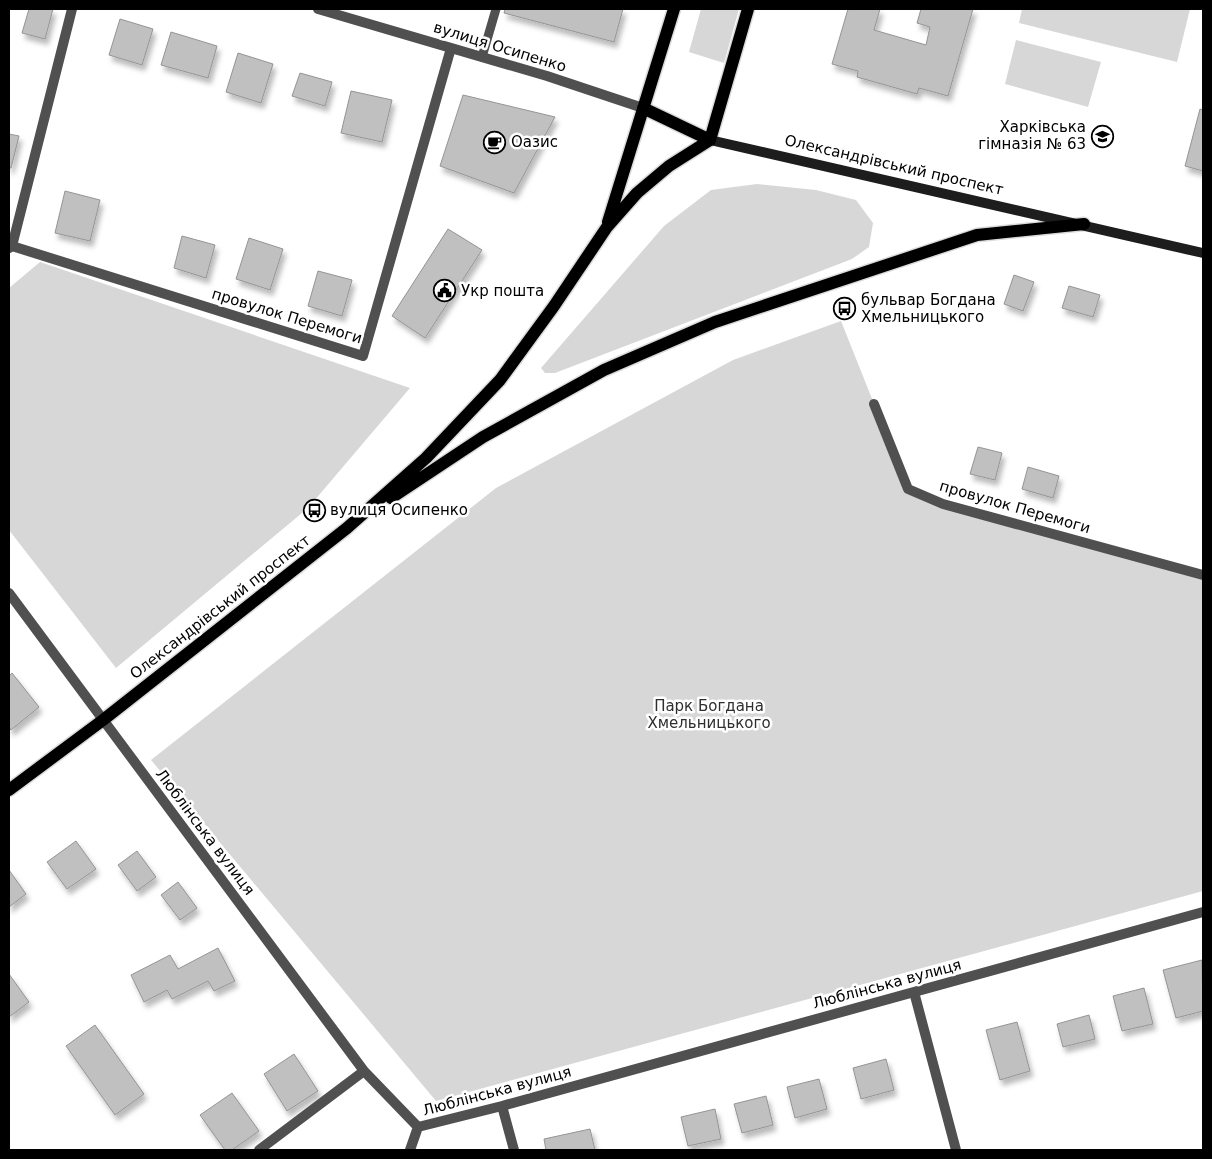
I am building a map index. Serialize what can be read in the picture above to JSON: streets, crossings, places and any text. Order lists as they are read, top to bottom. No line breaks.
{"streets":{"main road":["Олександрівський проспект"],"street":["вулиця Осипенко","провулок Перемоги","Люблінська вулиця"]},"crossings":[["вулиця Осипенко","Олександрівський проспект"],["вулиця Осипенко","провулок Перемоги"],["Олександрівський проспект","Люблінська вулиця"]],"parks":["Парк Богдана Хмельницького"],"places":{"school or university":["Харківська гімназія № 63"],"cafe":["Оазис"],"public building":["Укр пошта"],"bus stop":["бульвар Богдана Хмельницького","вулиця Осипенко"]}}
